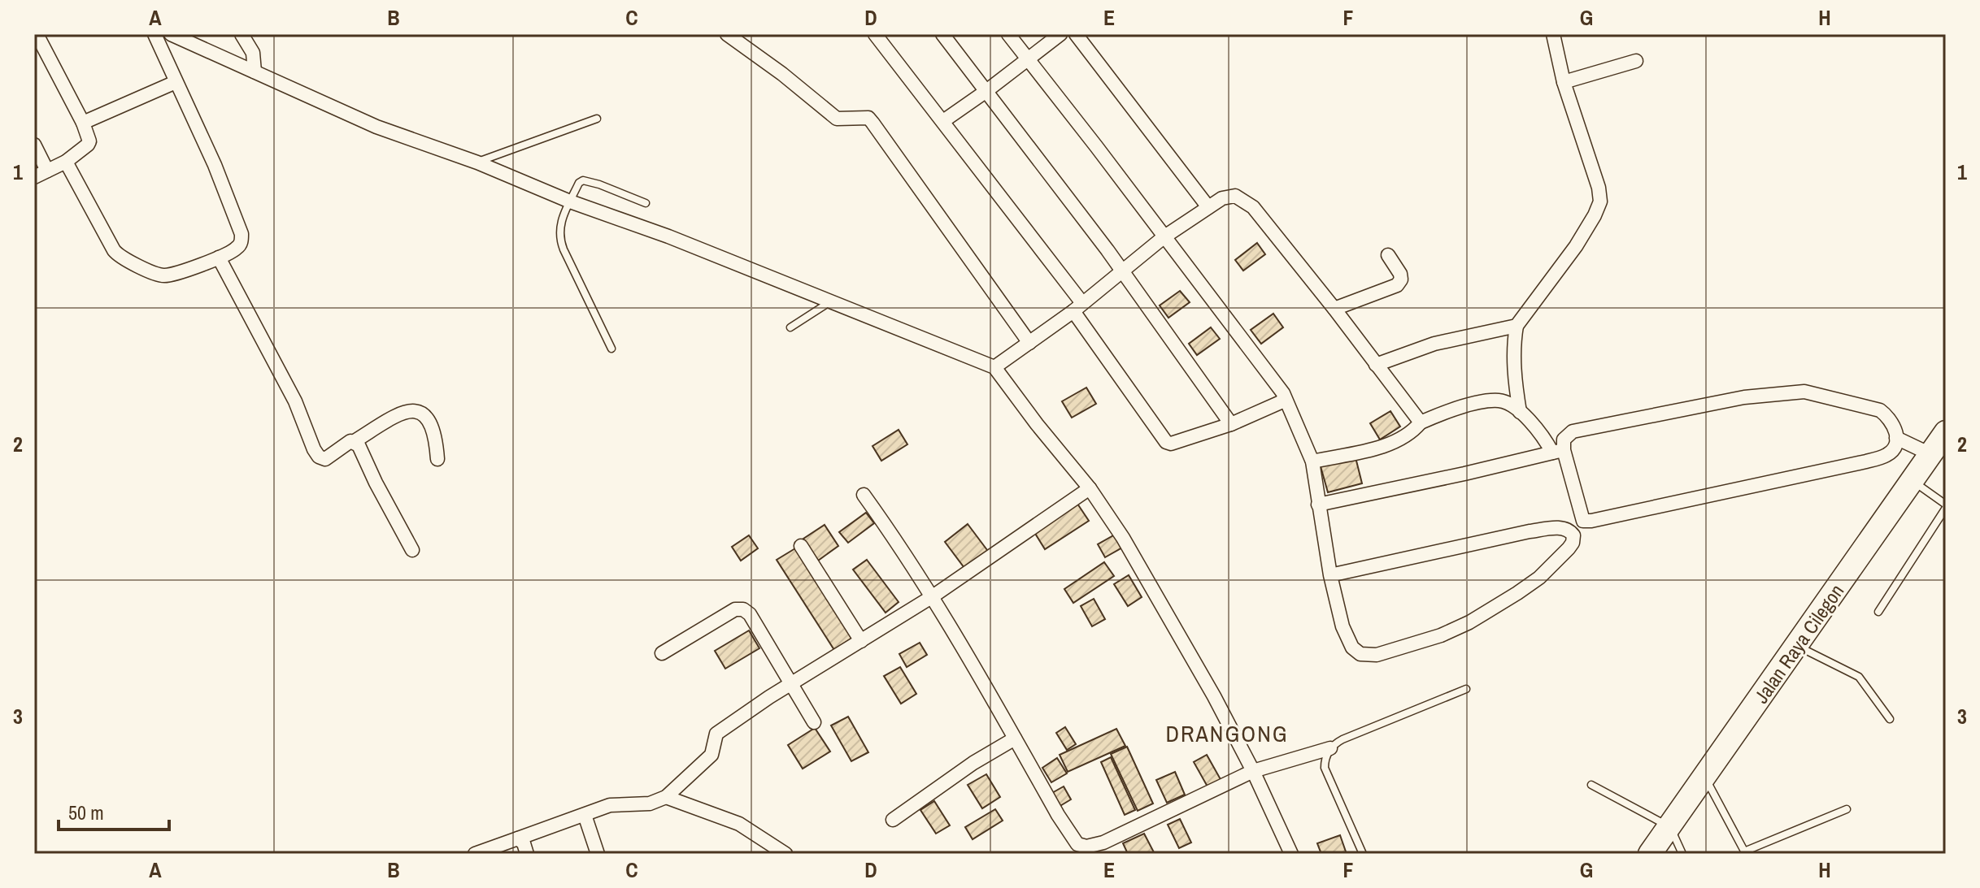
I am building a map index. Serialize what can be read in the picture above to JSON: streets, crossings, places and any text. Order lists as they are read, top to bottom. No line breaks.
{"streets":{"highway":["Jalan Raya Cilegon"]},"districts":["DRANGONG"],"scale_bar":"50 m","grid":{"columns":["A","B","C","D","E","F","G","H"],"rows":["1","2","3"]}}
